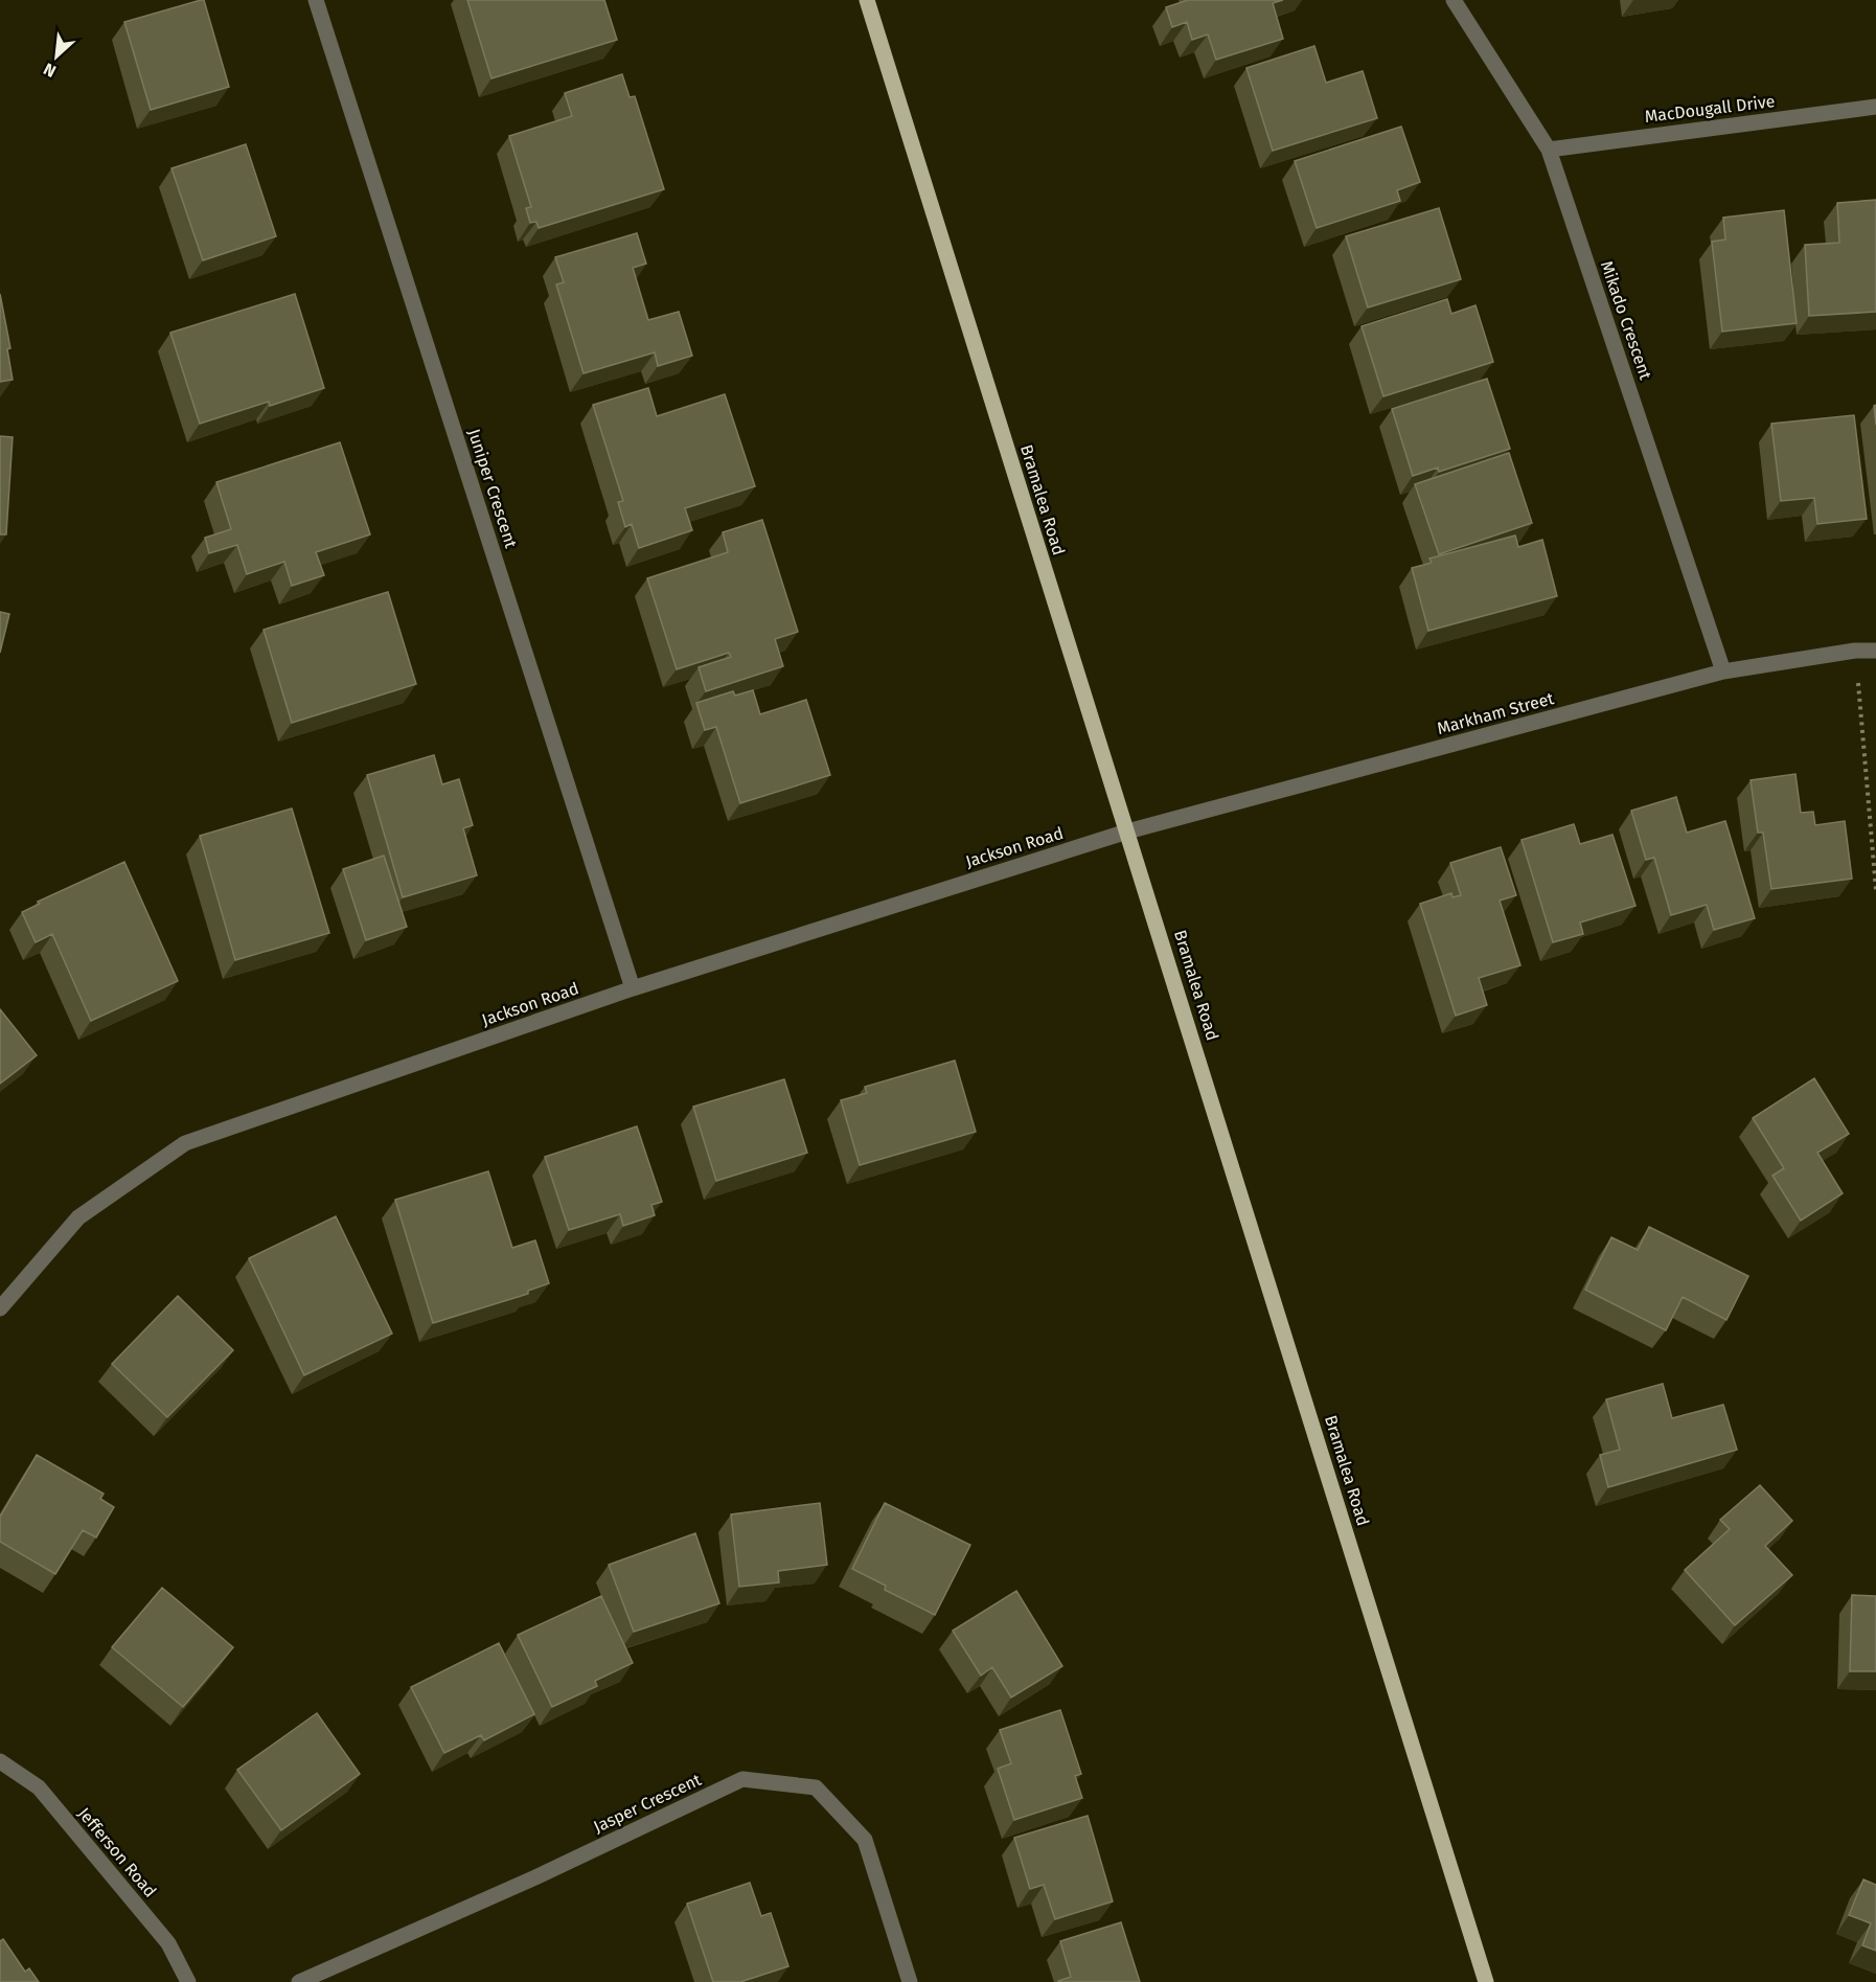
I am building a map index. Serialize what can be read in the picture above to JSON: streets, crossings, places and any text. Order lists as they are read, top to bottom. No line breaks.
{"streets":{"main road":["Bramalea Road"],"street":["MacDougall Drive","Mikado Crescent","Juniper Crescent","Markham Street","Jackson Road","Jasper Crescent","Jefferson Road"]},"crossings":[["MacDougall Drive","Mikado Crescent"],["Mikado Crescent","Markham Street"],["Juniper Crescent","Jackson Road"],["Bramalea Road","Markham Street"],["Bramalea Road","Jackson Road"],["Markham Street","Jackson Road"]],"north":"bottom left"}
